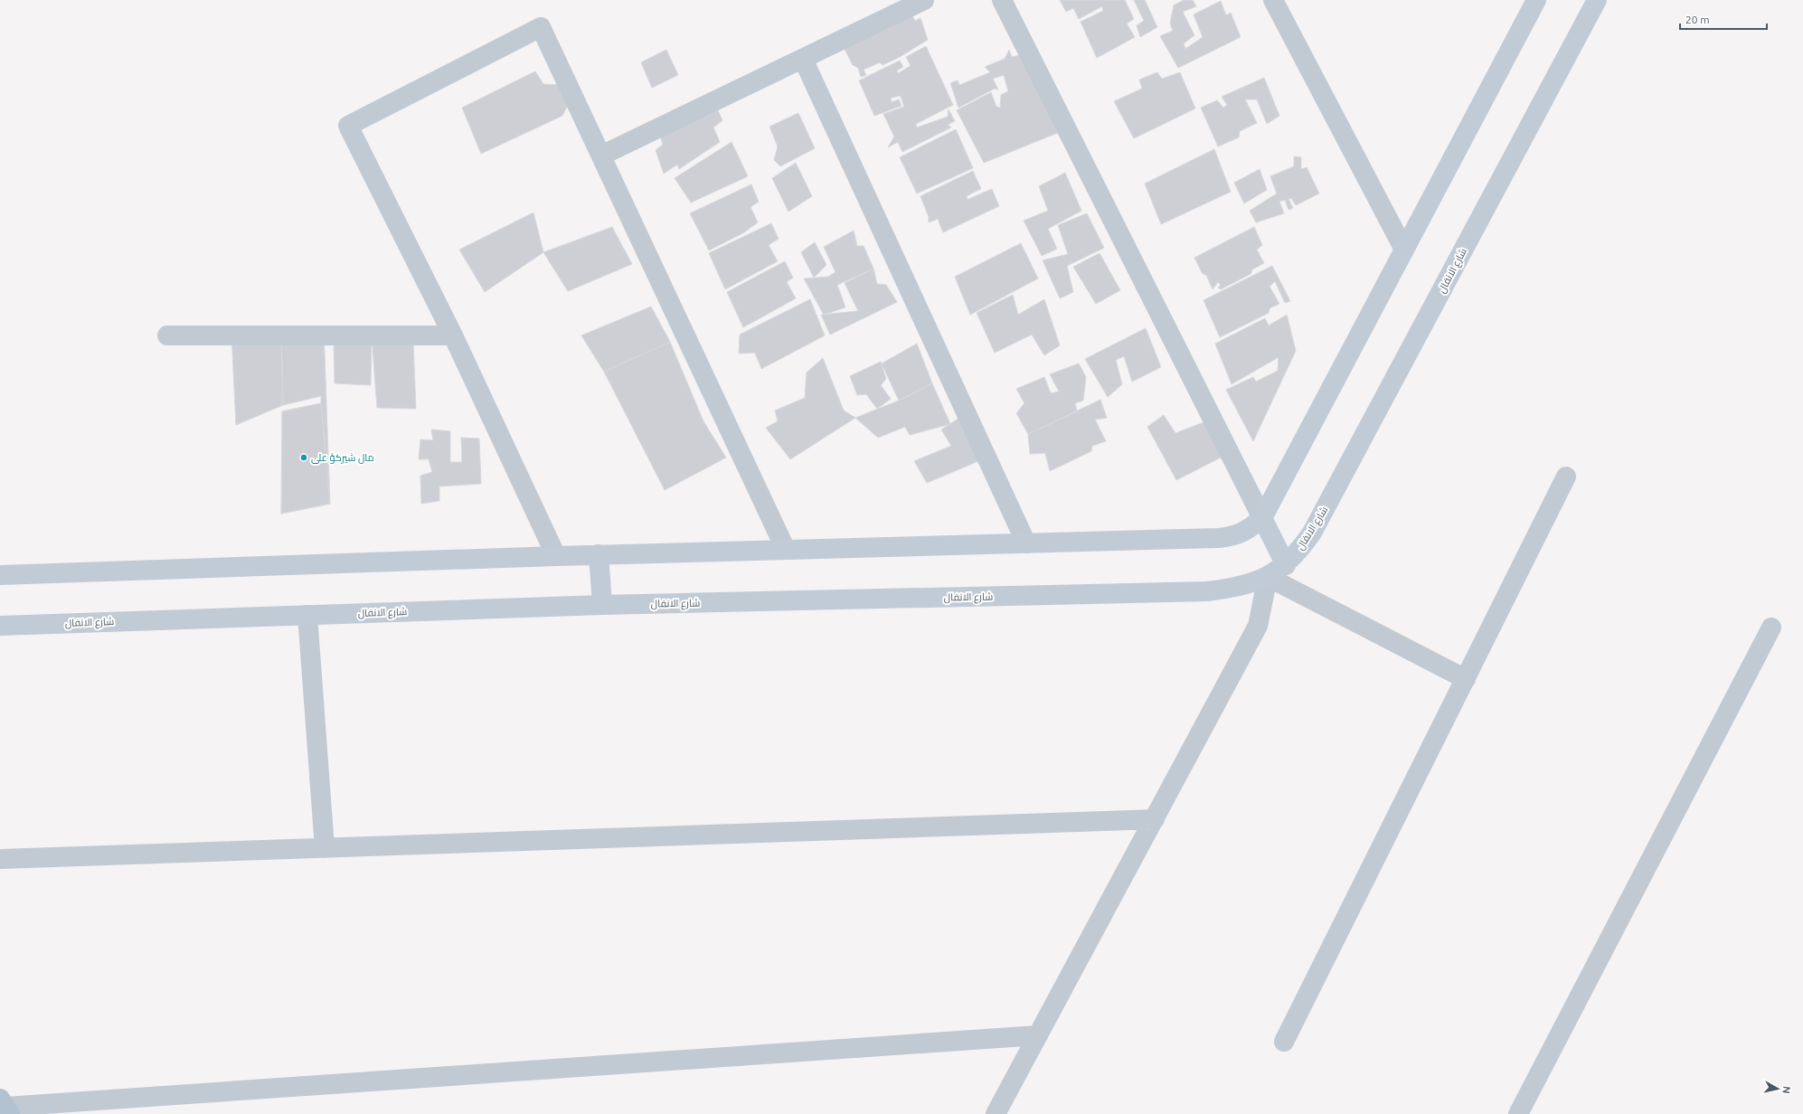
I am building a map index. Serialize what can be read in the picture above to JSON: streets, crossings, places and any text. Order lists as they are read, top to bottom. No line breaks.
{"streets":{"main road":["شارع الانفال"]},"places":["مال شيركؤ على"],"scale_bar":"20 m","north":"right"}
